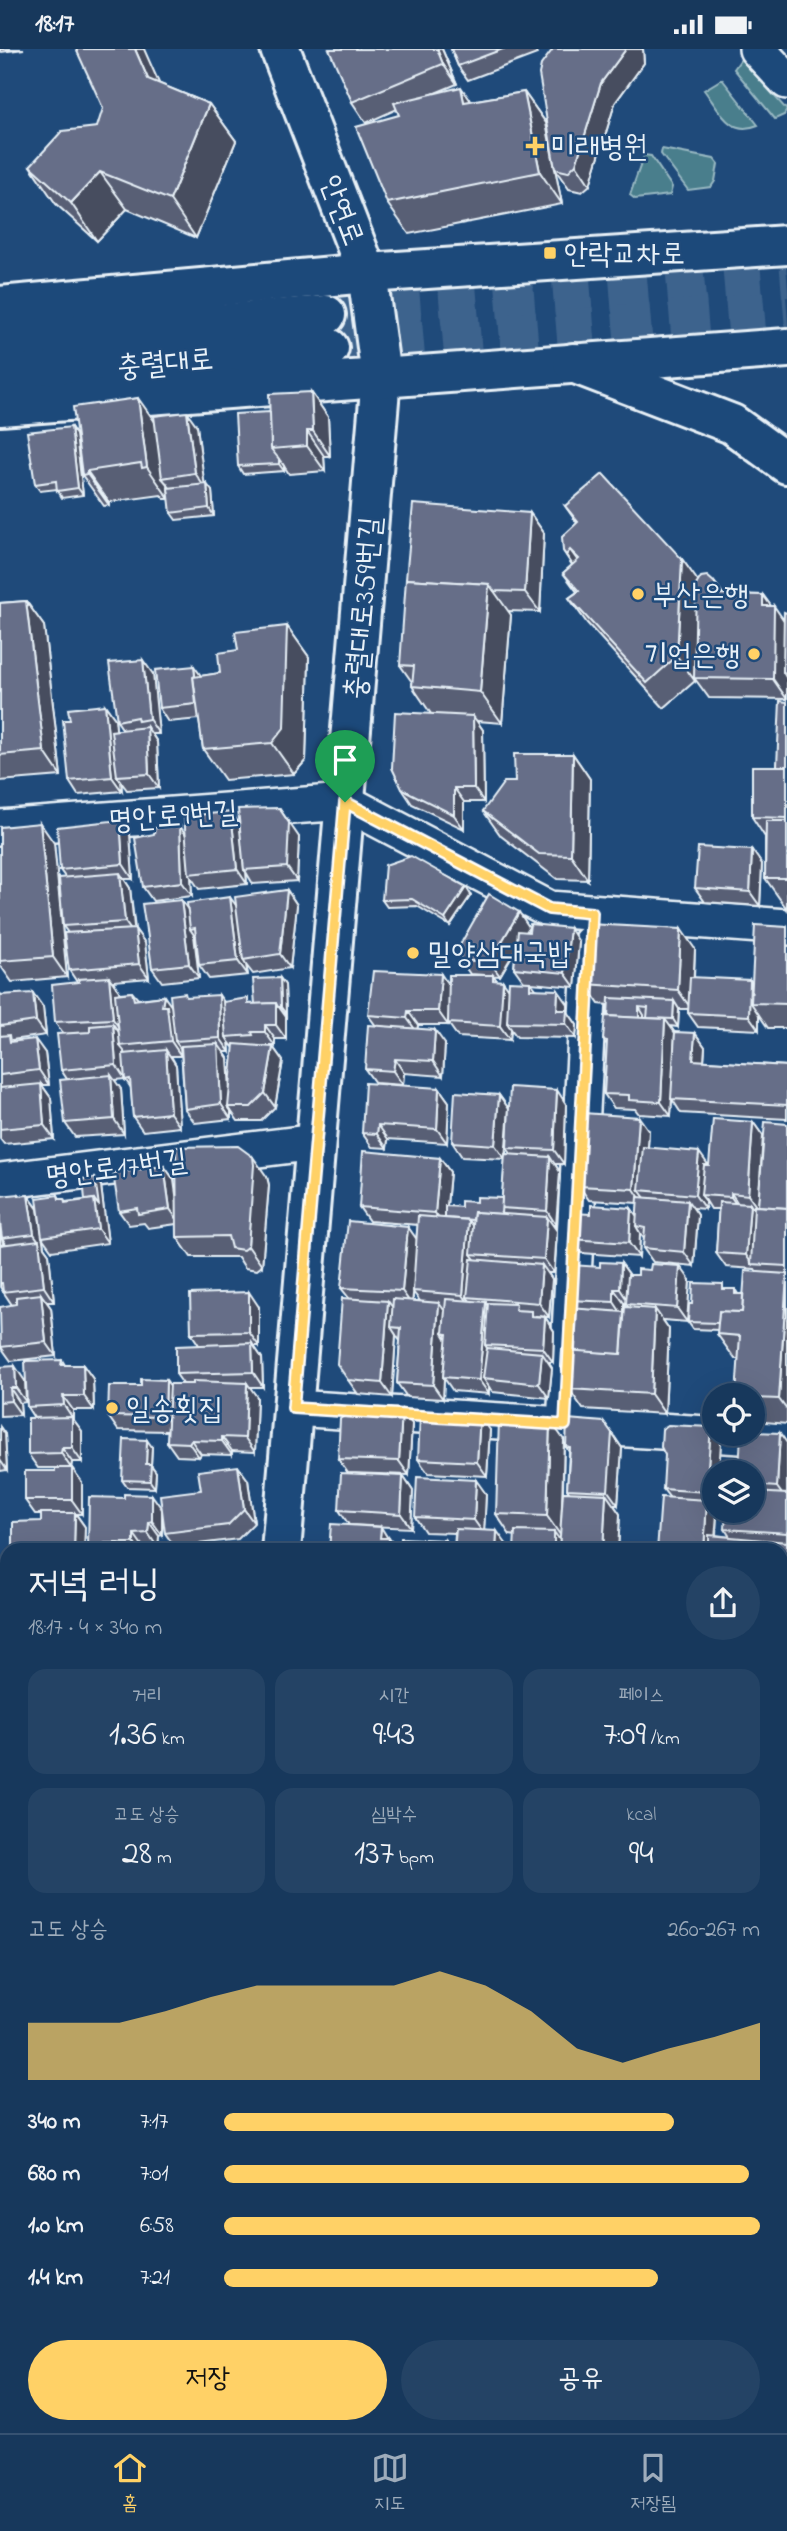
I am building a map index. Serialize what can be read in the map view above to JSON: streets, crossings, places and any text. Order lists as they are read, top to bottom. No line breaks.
{"streets":{"main road":["안연로","충렬대로","충렬대로359번길"],"street":["명안로9번길","명안로17번길"]},"crossings":[["안연로","충렬대로359번길"],["충렬대로359번길","명안로9번길"],["충렬대로359번길","명안로17번길"]],"places":{"health":["미래병원"],"transit":["안락교차로"],"other":["부산은행","기업은행","밀양삼대국밥","일송횟집"]},"page":{"status":"18:17","heading":["저녁 러닝","18:17 · 4 × 340 m"],"stats":[["거리","1.36 km"],["시간","9:43"],["페이스","7:09 /km"],["고도 상승","28 m"],["심박수","137 bpm"],["kcal","94"]],"chart":["고도 상승","260–267 m"],"list":[{"name":"340 m","note":"7:17"},{"name":"680 m","note":"7:01"},{"name":"1.0 km","note":"6:58"},{"name":"1.4 km","note":"7:21"}],"buttons":["저장","공유"],"tabs":["홈","지도","저장됨"]}}
